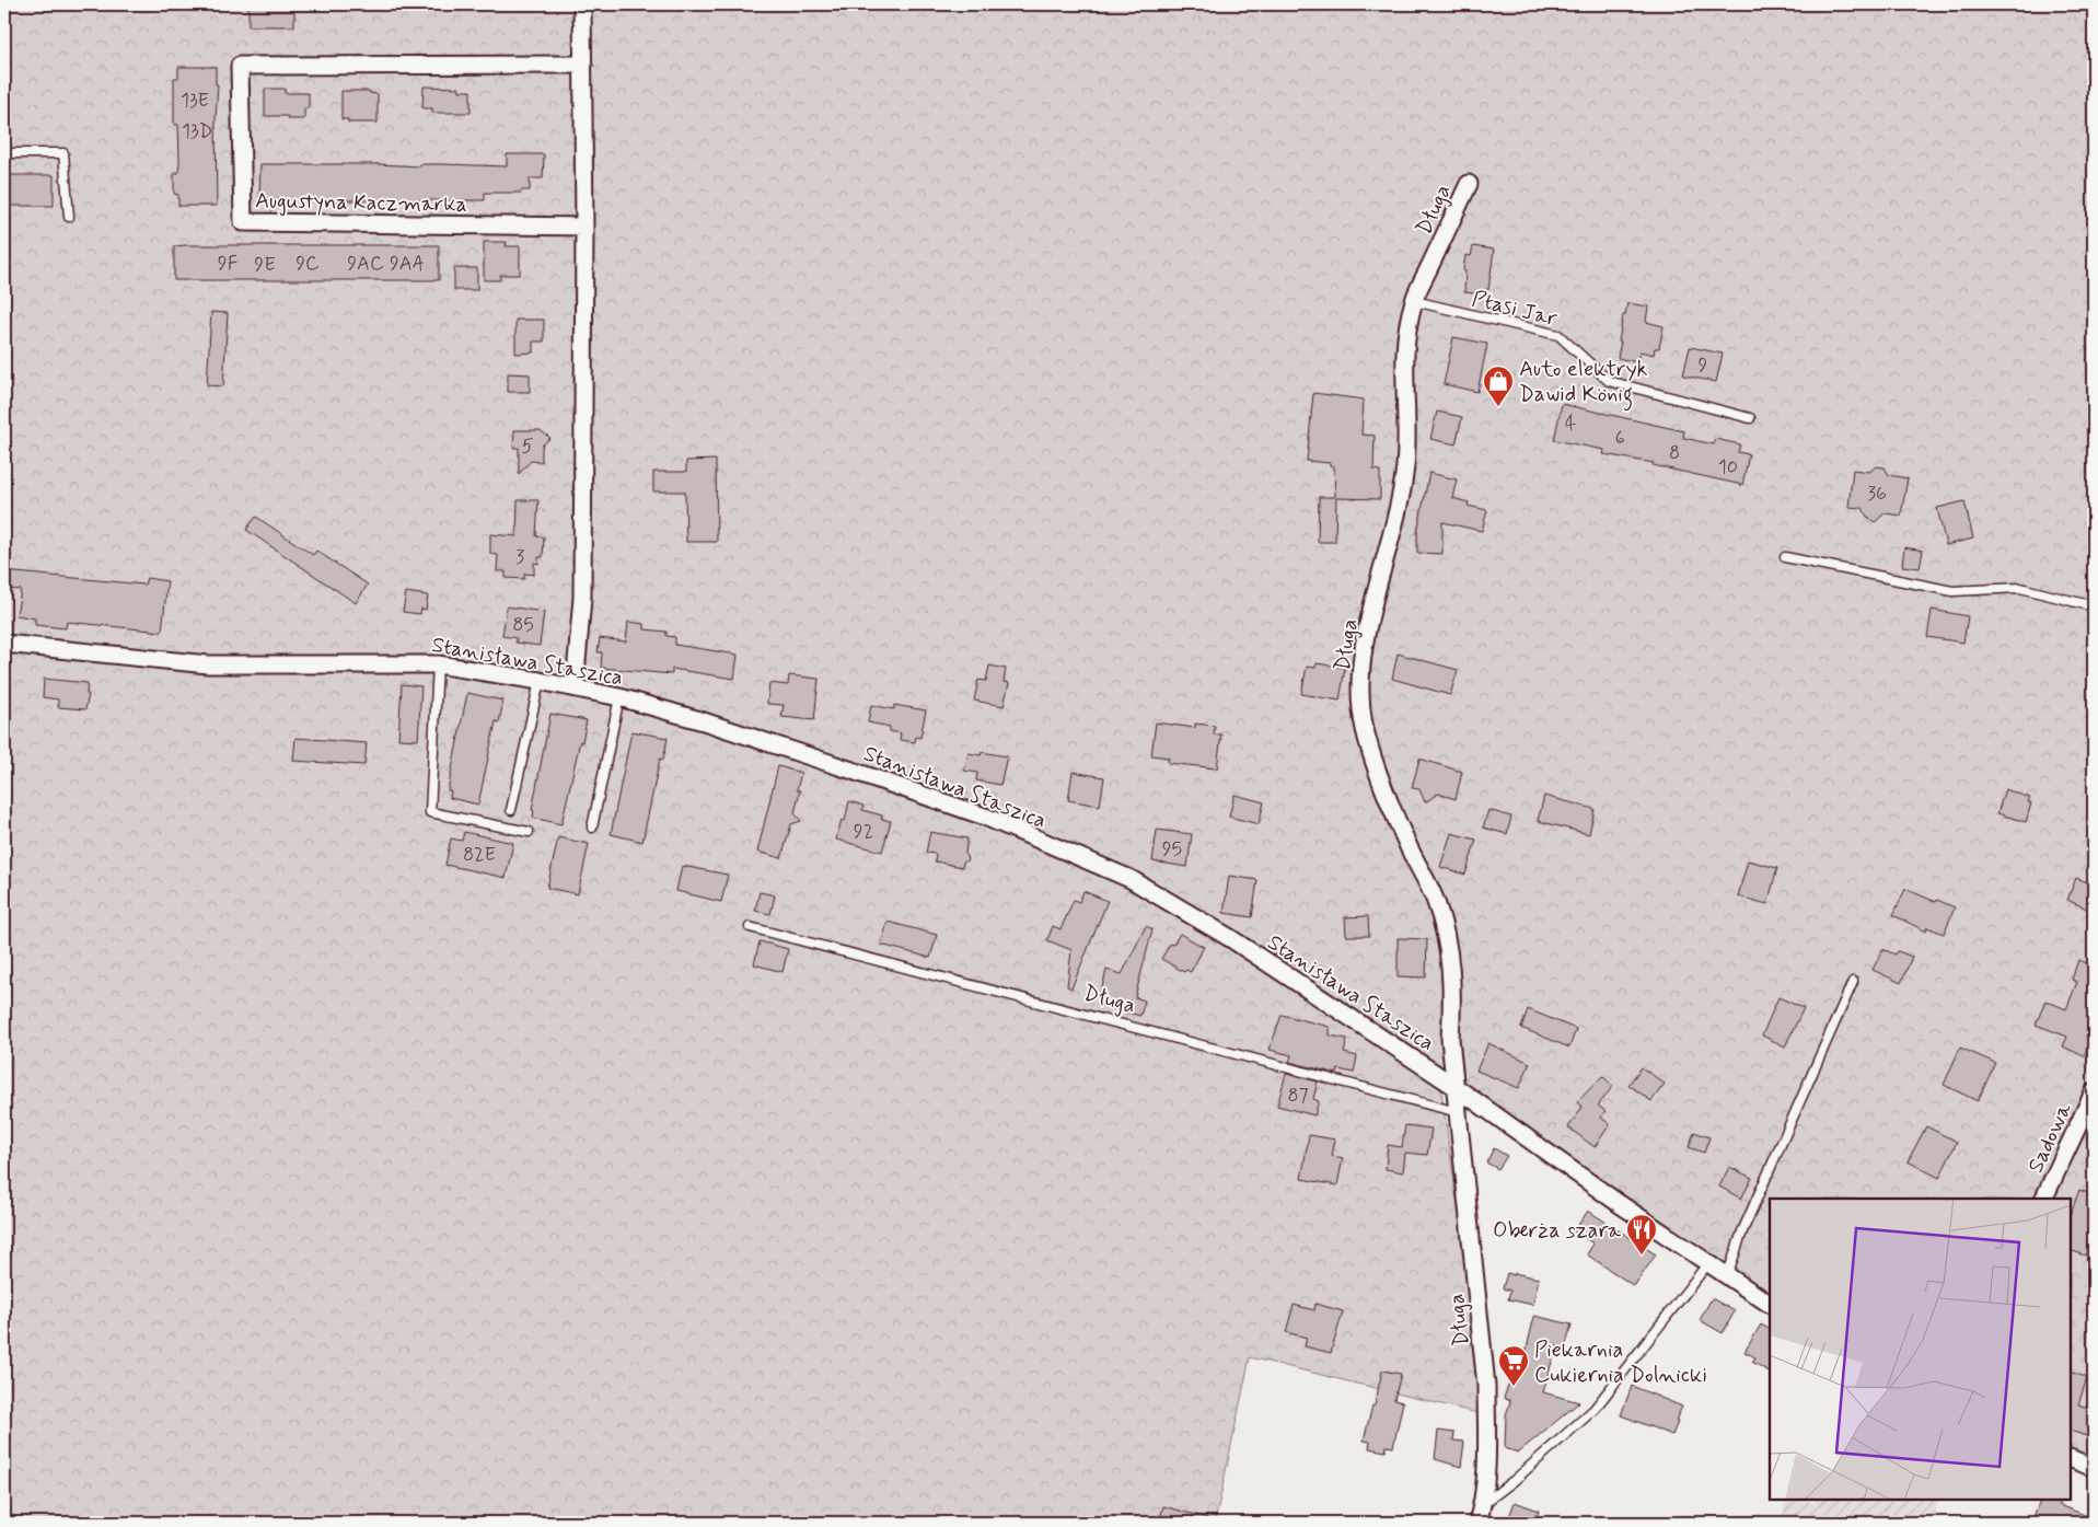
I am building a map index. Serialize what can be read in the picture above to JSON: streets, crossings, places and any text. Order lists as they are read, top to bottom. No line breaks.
{"streets":{"street":["Augustyna Kaczmarka","Długa","Stanisława Staszica","Sadowa"],"lane":["Ptasi Jar"]},"crossings":[["Długa","Ptasi Jar"],["Długa","Stanisława Staszica"]],"places":{"shop":["Auto elektryk Dawid König"],"restaurant":["Oberża szara"],"supermarket":["Piekarnia Cukiernia Dolnicki"]},"house_numbers":["13E","13D","9F","9C","9AC","9AA","9E","9","4","6","5","8","10","36","3","85","92","95","82E","87"]}
